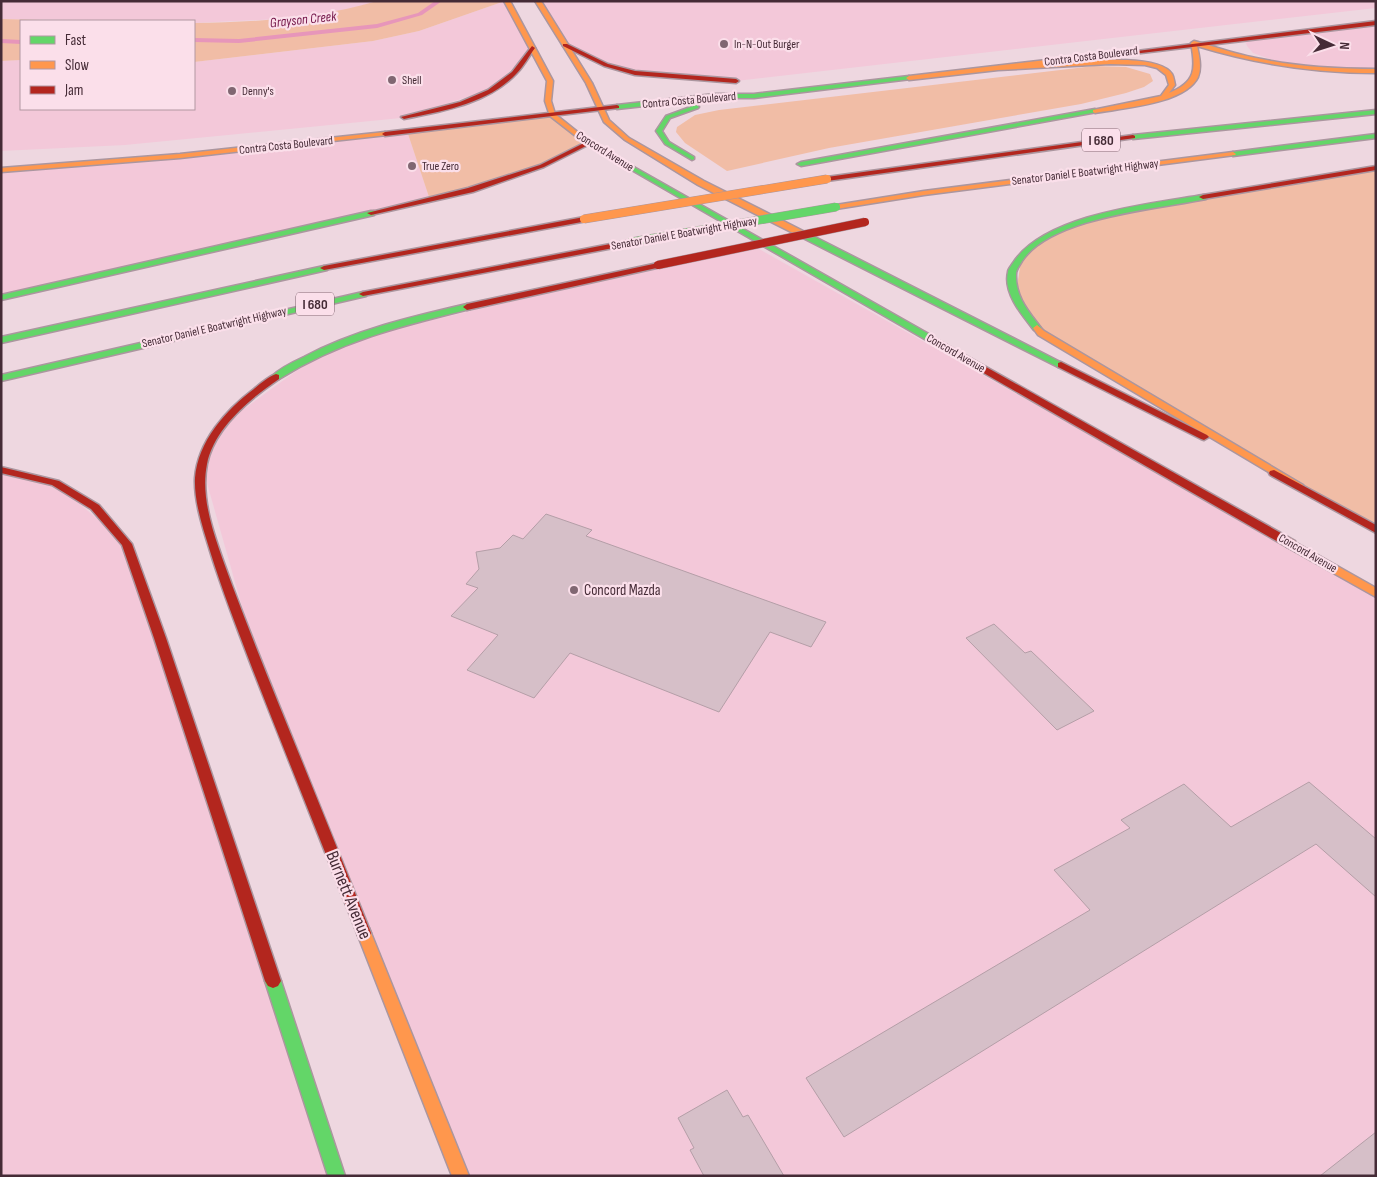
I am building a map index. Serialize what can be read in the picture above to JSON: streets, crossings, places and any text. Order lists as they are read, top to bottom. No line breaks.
{"streets":{"main road":["Contra Costa Boulevard","I 680","Concord Avenue","Senator Daniel E Boatwright Highway","Burnett Avenue"]},"crossings":[["Contra Costa Boulevard","Concord Avenue"]],"water":["Grayson Creek"],"places":["In-N-Out Burger","Shell","Denny's","True Zero","Concord Mazda"],"legend":["Fast","Slow","Jam"],"north":"right"}
